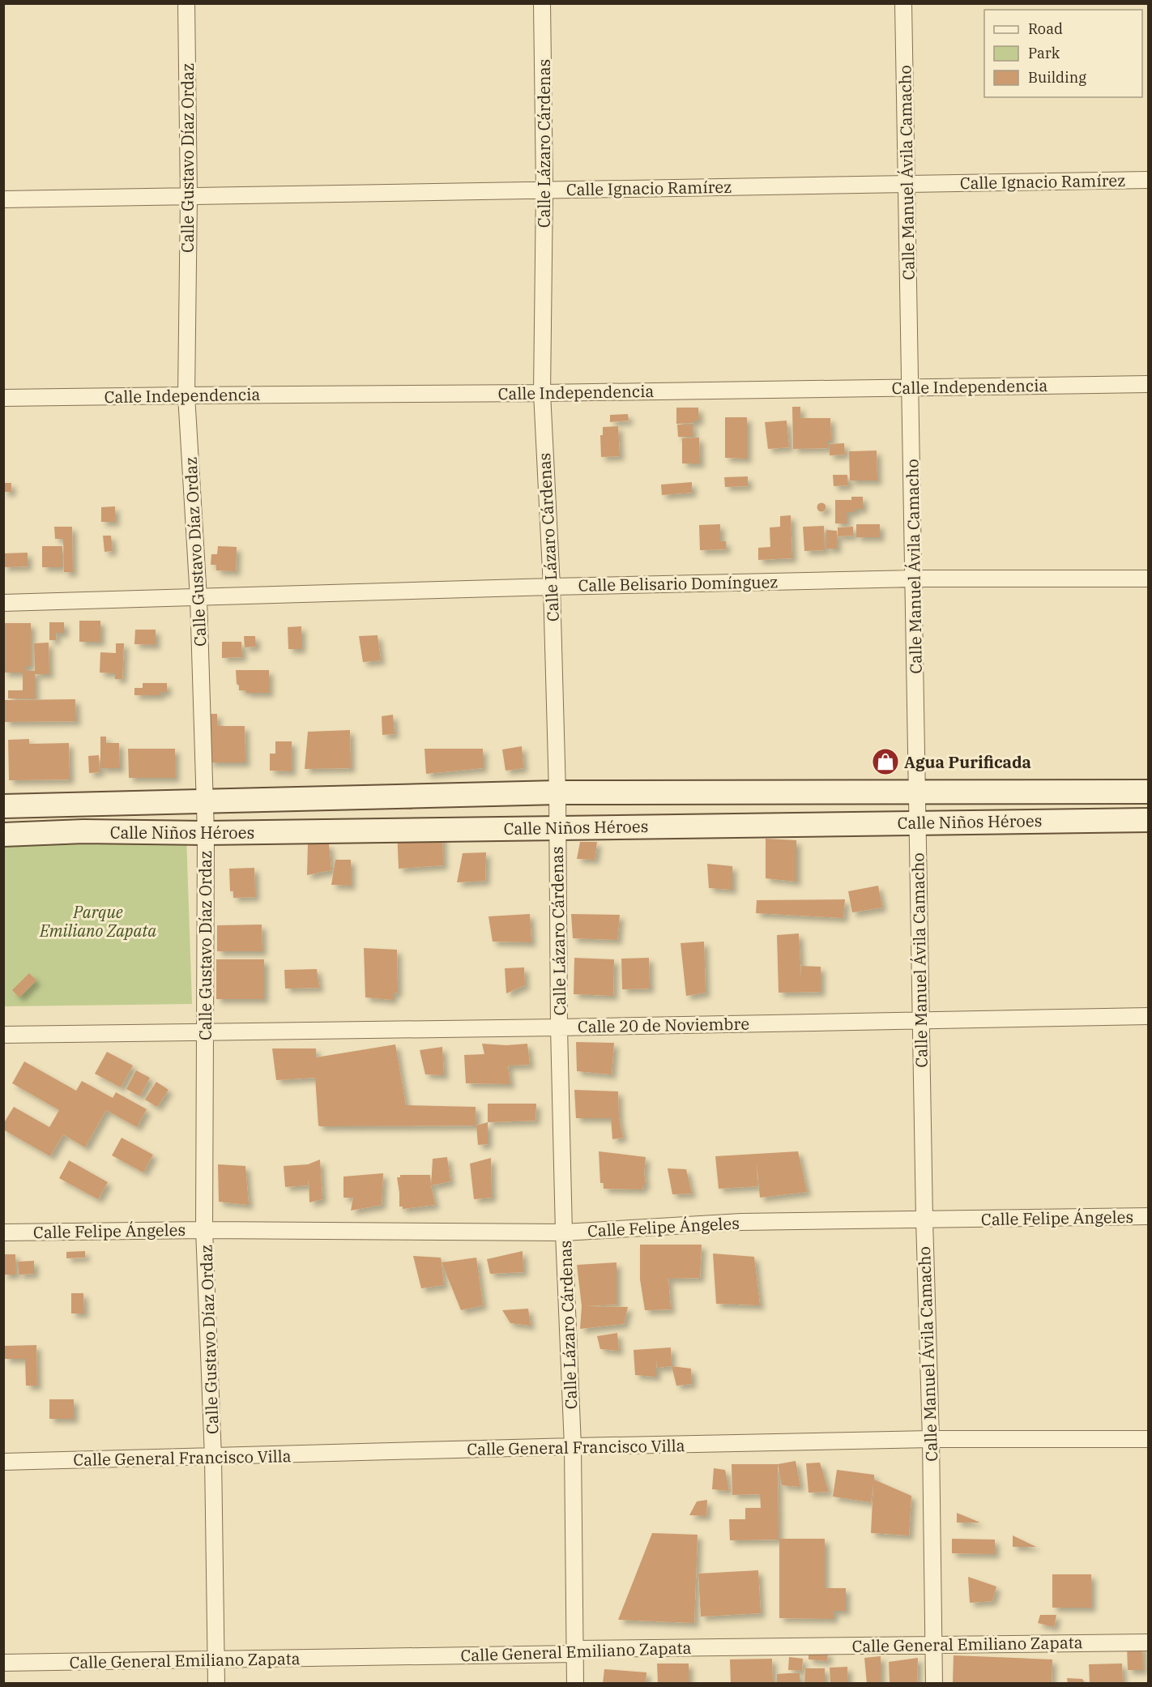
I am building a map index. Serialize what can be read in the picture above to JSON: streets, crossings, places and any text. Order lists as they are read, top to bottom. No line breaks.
{"streets":{"street":["Calle Lázaro Cárdenas","Calle Gustavo Díaz Ordaz","Calle Manuel Ávila Camacho","Calle Ignacio Ramírez","Calle Independencia","Calle Belisario Domínguez","Calle Niños Héroes","Calle 20 de Noviembre","Calle Felipe Ángeles","Calle General Francisco Villa","Calle General Emiliano Zapata"]},"crossings":[["Calle Lázaro Cárdenas","Calle Ignacio Ramírez"],["Calle Lázaro Cárdenas","Calle Independencia"],["Calle Lázaro Cárdenas","Calle Belisario Domínguez"],["Calle Lázaro Cárdenas","Calle Niños Héroes"],["Calle Lázaro Cárdenas","Calle 20 de Noviembre"],["Calle Lázaro Cárdenas","Calle Felipe Ángeles"],["Calle Lázaro Cárdenas","Calle General Francisco Villa"],["Calle Lázaro Cárdenas","Calle General Emiliano Zapata"],["Calle Gustavo Díaz Ordaz","Calle Ignacio Ramírez"],["Calle Gustavo Díaz Ordaz","Calle Independencia"],["Calle Gustavo Díaz Ordaz","Calle Belisario Domínguez"],["Calle Gustavo Díaz Ordaz","Calle Niños Héroes"],["Calle Gustavo Díaz Ordaz","Calle 20 de Noviembre"],["Calle Gustavo Díaz Ordaz","Calle Felipe Ángeles"],["Calle Gustavo Díaz Ordaz","Calle General Francisco Villa"],["Calle Gustavo Díaz Ordaz","Calle General Emiliano Zapata"],["Calle Manuel Ávila Camacho","Calle Ignacio Ramírez"],["Calle Manuel Ávila Camacho","Calle Independencia"],["Calle Manuel Ávila Camacho","Calle Belisario Domínguez"],["Calle Manuel Ávila Camacho","Calle Niños Héroes"],["Calle Manuel Ávila Camacho","Calle 20 de Noviembre"],["Calle Manuel Ávila Camacho","Calle Felipe Ángeles"],["Calle Manuel Ávila Camacho","Calle General Francisco Villa"],["Calle Manuel Ávila Camacho","Calle General Emiliano Zapata"]],"parks":["Parque Emiliano Zapata"],"places":{"shop":["Agua Purificada"]},"legend":["Road","Park","Building"]}
